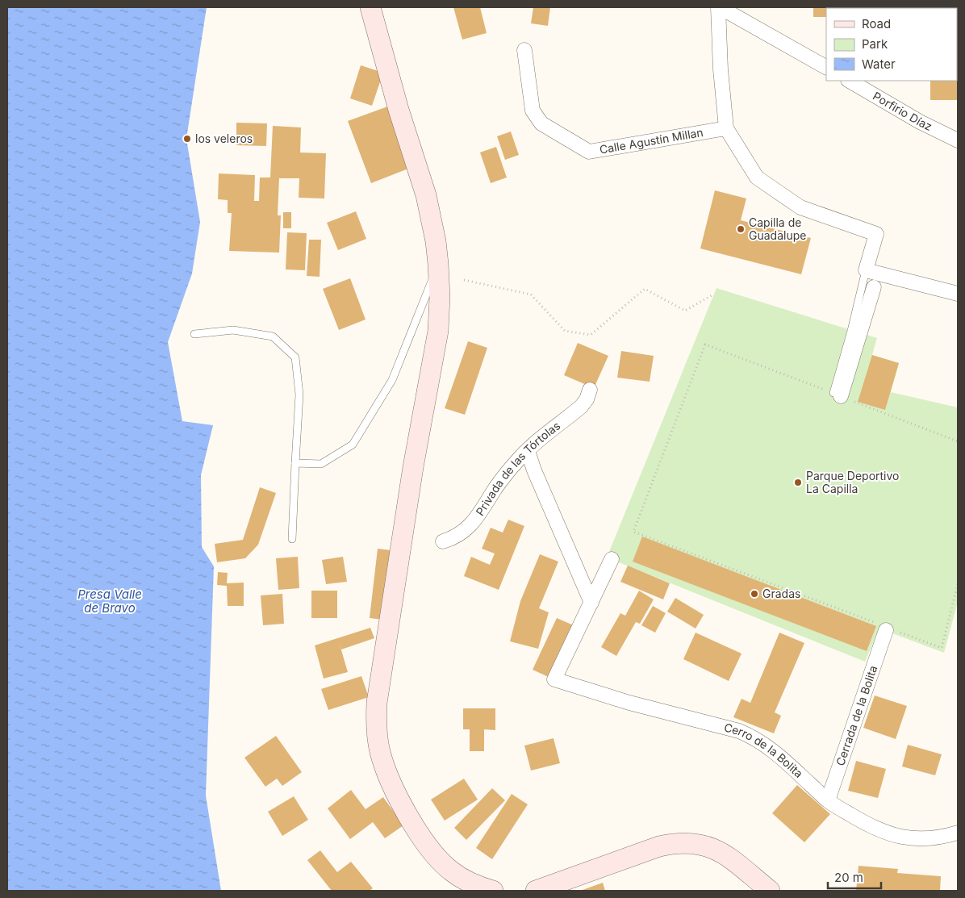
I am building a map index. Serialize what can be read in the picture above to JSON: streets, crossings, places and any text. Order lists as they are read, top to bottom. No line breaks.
{"streets":{"street":["Porfirio Díaz","Calle Agustín Millan","Privada de las Tórtolas","Cerrada de la Bolita","Cerro de la Bolita"]},"crossings":[["Cerrada de la Bolita","Cerro de la Bolita"]],"water":["Presa Valle de Bravo"],"places":["los veleros","Capilla de Guadalupe","Parque Deportivo La Capilla","Gradas"],"legend":["Road","Park","Water"],"scale_bar":"20 m"}
